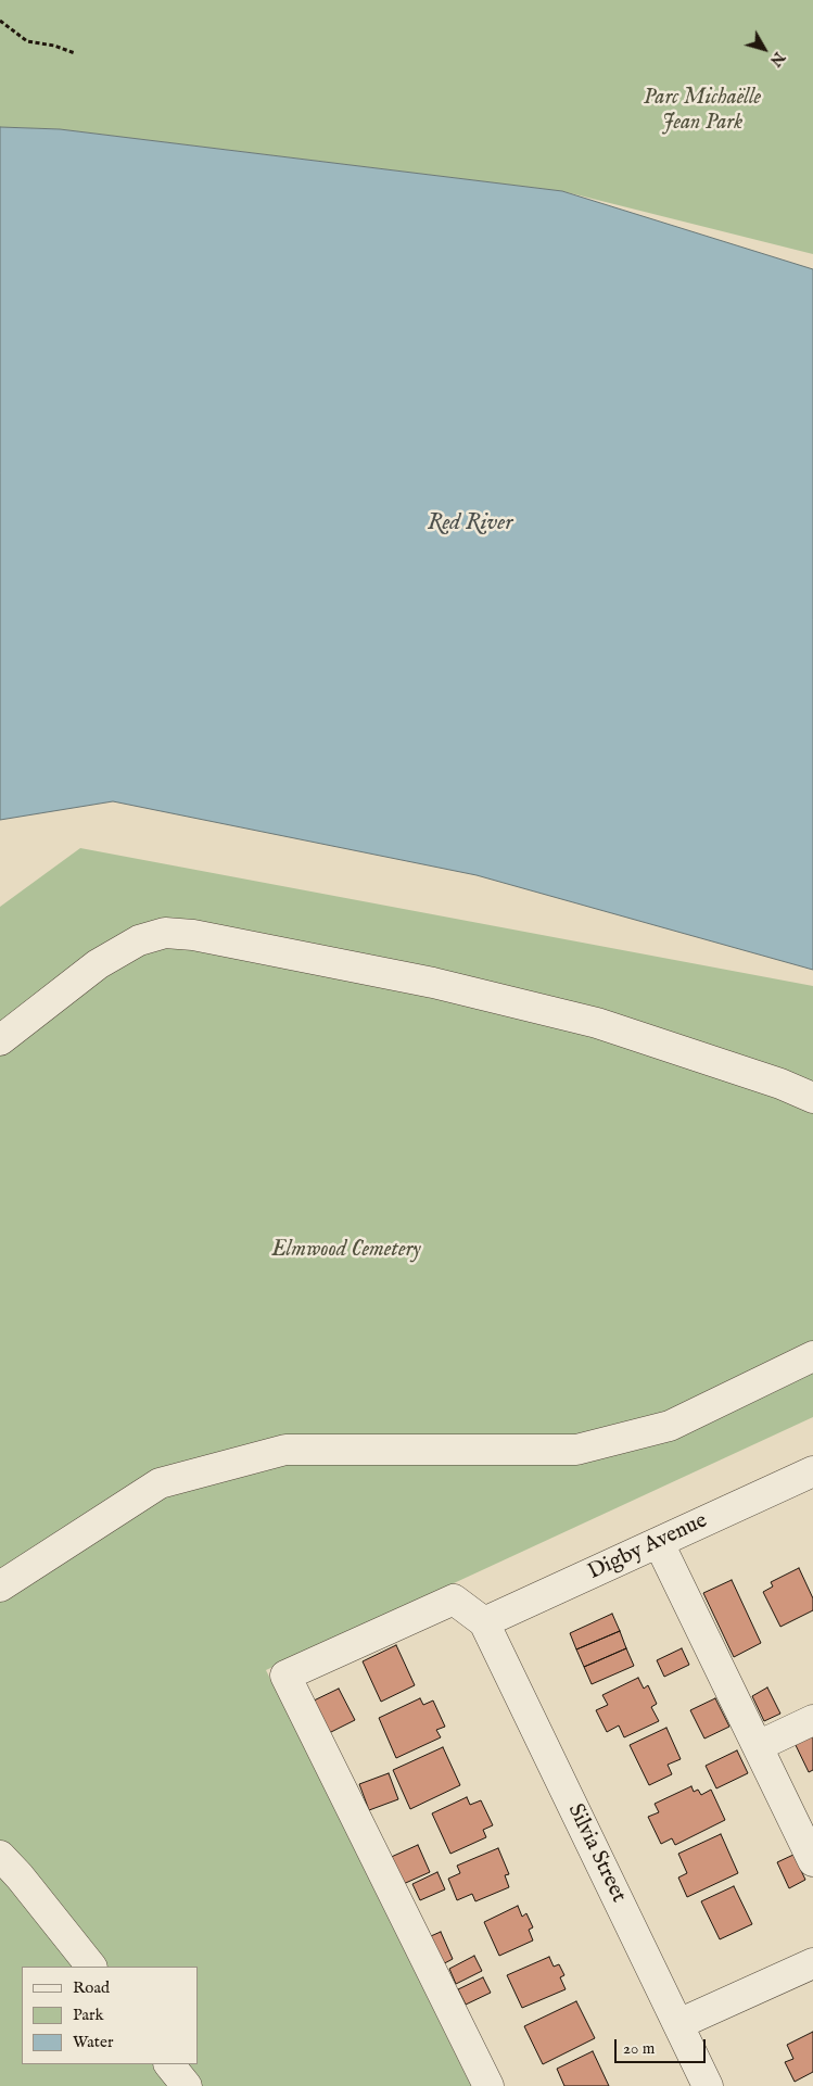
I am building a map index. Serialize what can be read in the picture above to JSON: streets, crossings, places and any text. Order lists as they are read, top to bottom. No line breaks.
{"streets":{"street":["Digby Avenue","Silvia Street"]},"crossings":[["Digby Avenue","Silvia Street"]],"water":["Red River"],"parks":["Parc Michaëlle Jean Park","Elmwood Cemetery"],"legend":["Road","Park","Water"],"scale_bar":"20 m","north":"bottom right"}
